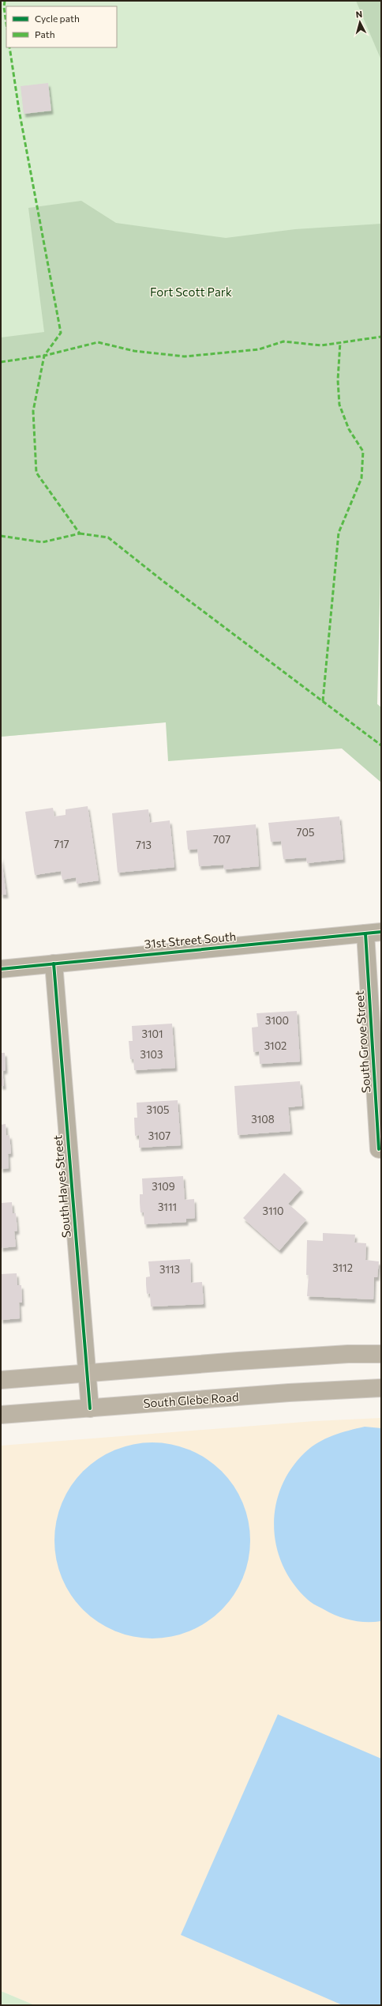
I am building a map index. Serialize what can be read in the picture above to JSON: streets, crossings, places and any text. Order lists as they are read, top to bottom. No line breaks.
{"streets":{"main road":["South Glebe Road"],"street":["31st Street South","South Grove Street","South Hayes Street"]},"crossings":[["31st Street South","South Grove Street"],["31st Street South","South Hayes Street"],["South Hayes Street","South Glebe Road"]],"parks":["Fort Scott Park"],"house_numbers":["705","707","717","713","3100","3101","3102","3103","3105","3108","3107","3109","3111","3110","3112","3113"],"legend":["Cycle path","Path"],"north":"top"}
